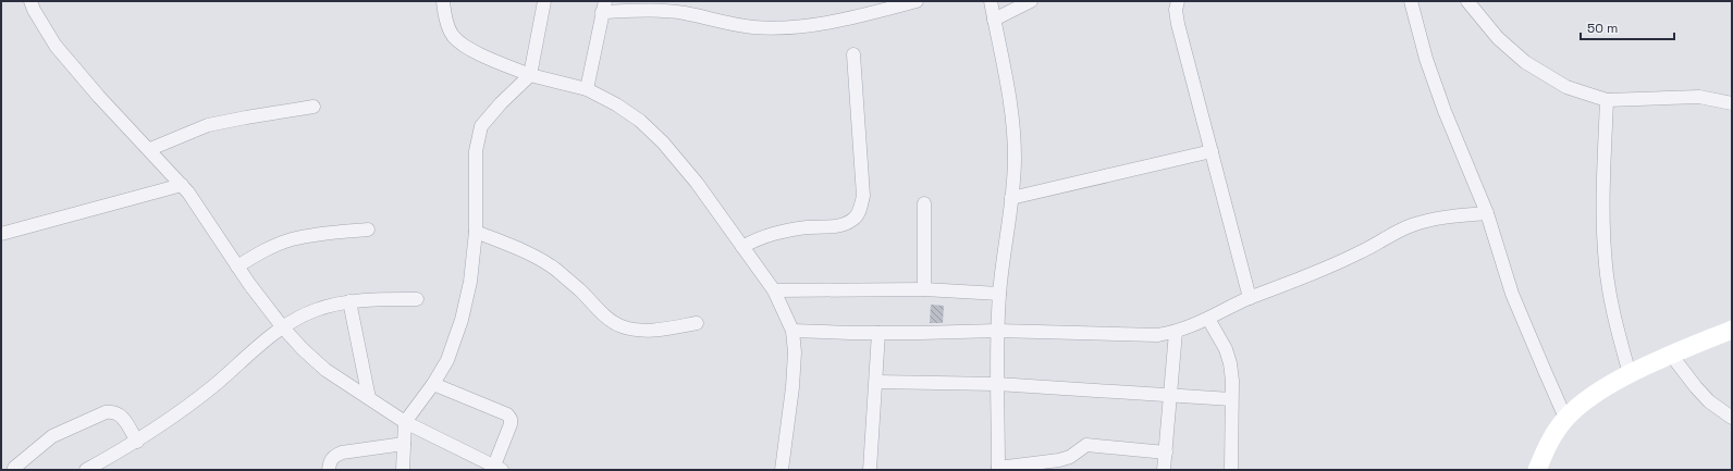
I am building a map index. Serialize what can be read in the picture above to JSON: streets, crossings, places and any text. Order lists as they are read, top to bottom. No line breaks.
{"scale_bar":"50 m"}
